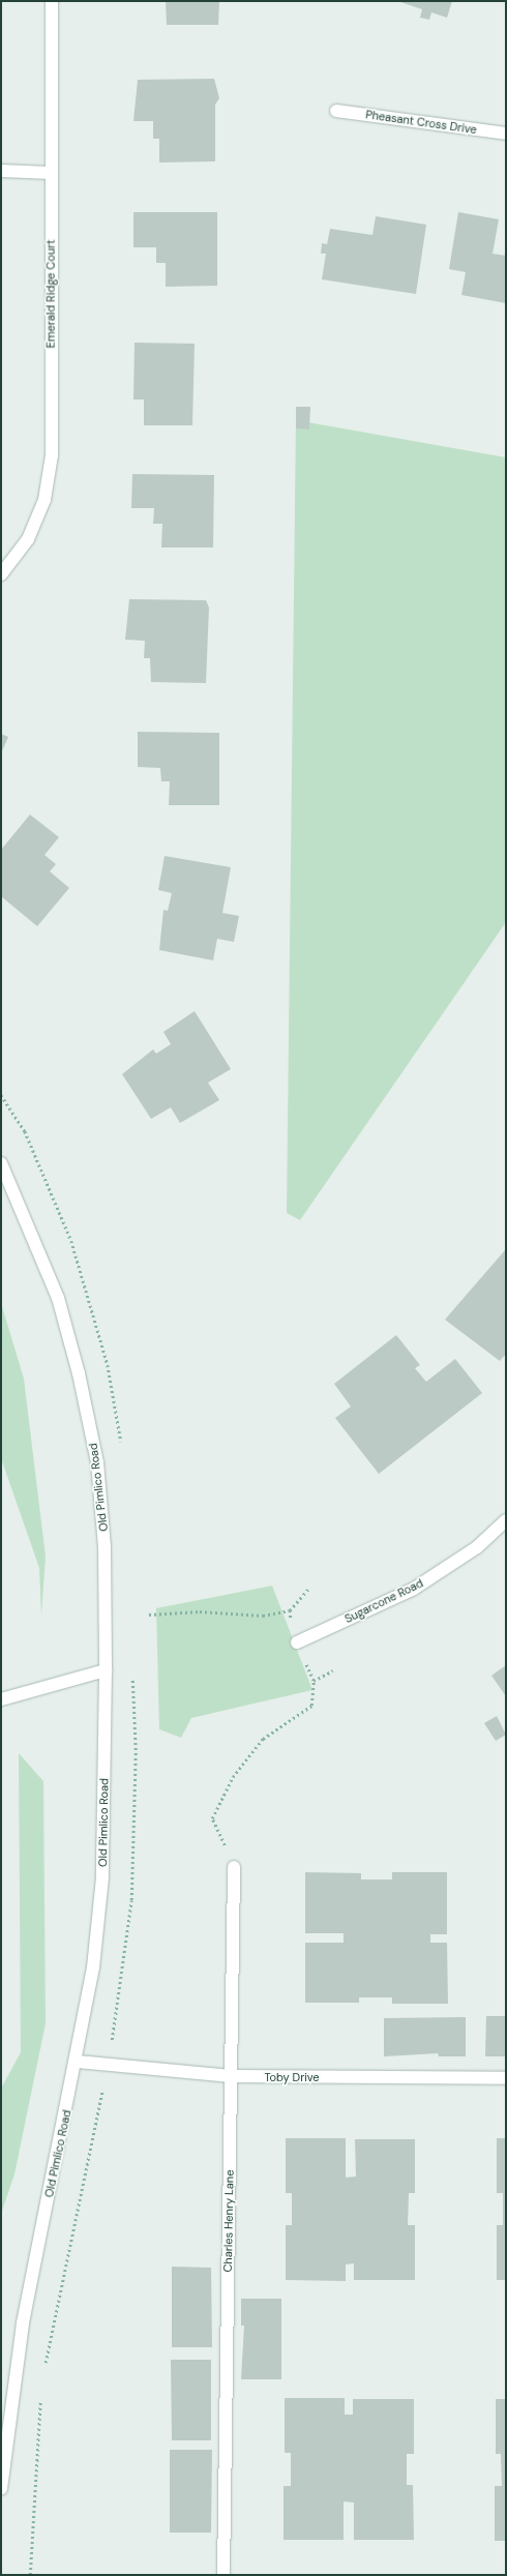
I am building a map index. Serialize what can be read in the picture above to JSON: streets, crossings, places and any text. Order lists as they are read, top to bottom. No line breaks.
{"streets":{"street":["Pheasant Cross Drive","Emerald Ridge Court","Old Pimlico Road","Sugarcone Road","Toby Drive","Charles Henry Lane"]},"crossings":[["Old Pimlico Road","Toby Drive"],["Toby Drive","Charles Henry Lane"]]}
